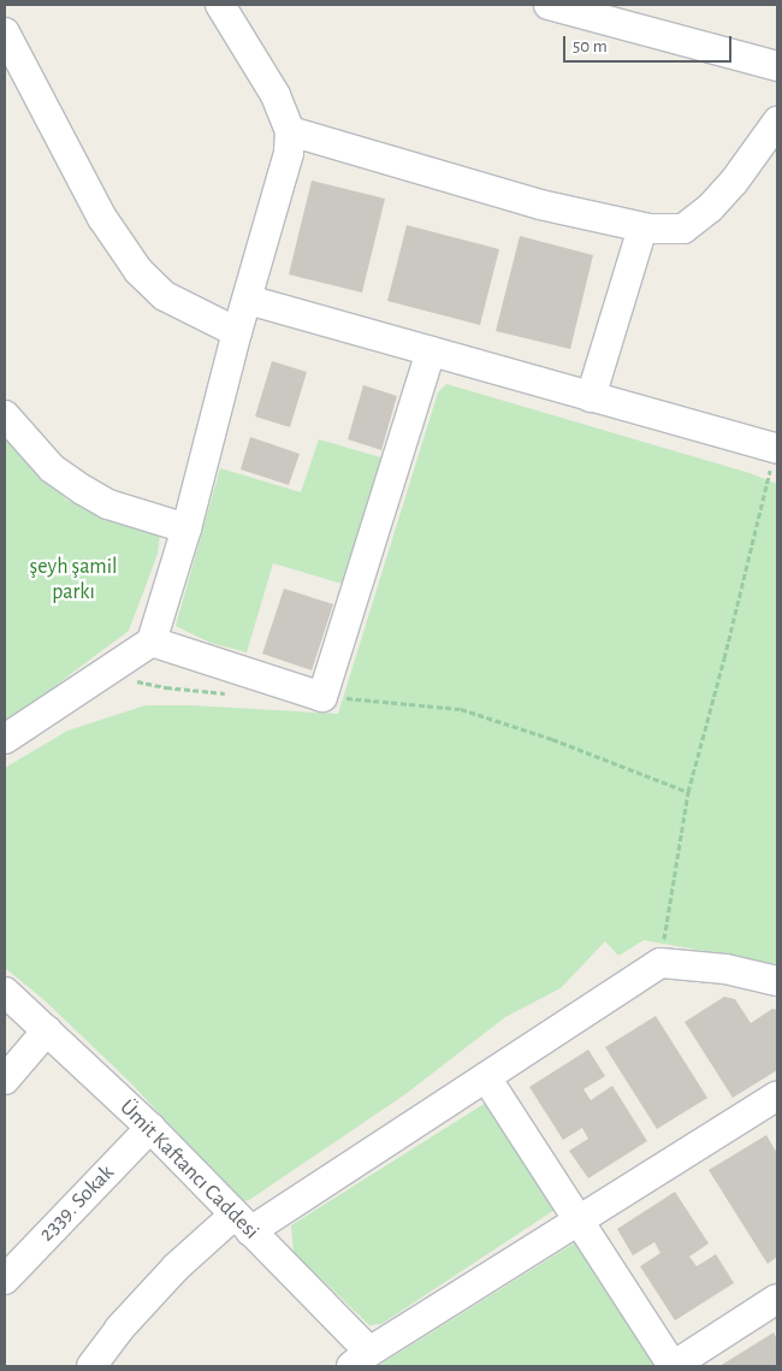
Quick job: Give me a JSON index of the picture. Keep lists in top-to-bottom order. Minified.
{"streets":{"street":["Ümit Kaftancı Caddesi","2339. Sokak"]},"crossings":[["Ümit Kaftancı Caddesi","2339. Sokak"]],"parks":["şeyh şamil parkı"],"scale_bar":"50 m"}
